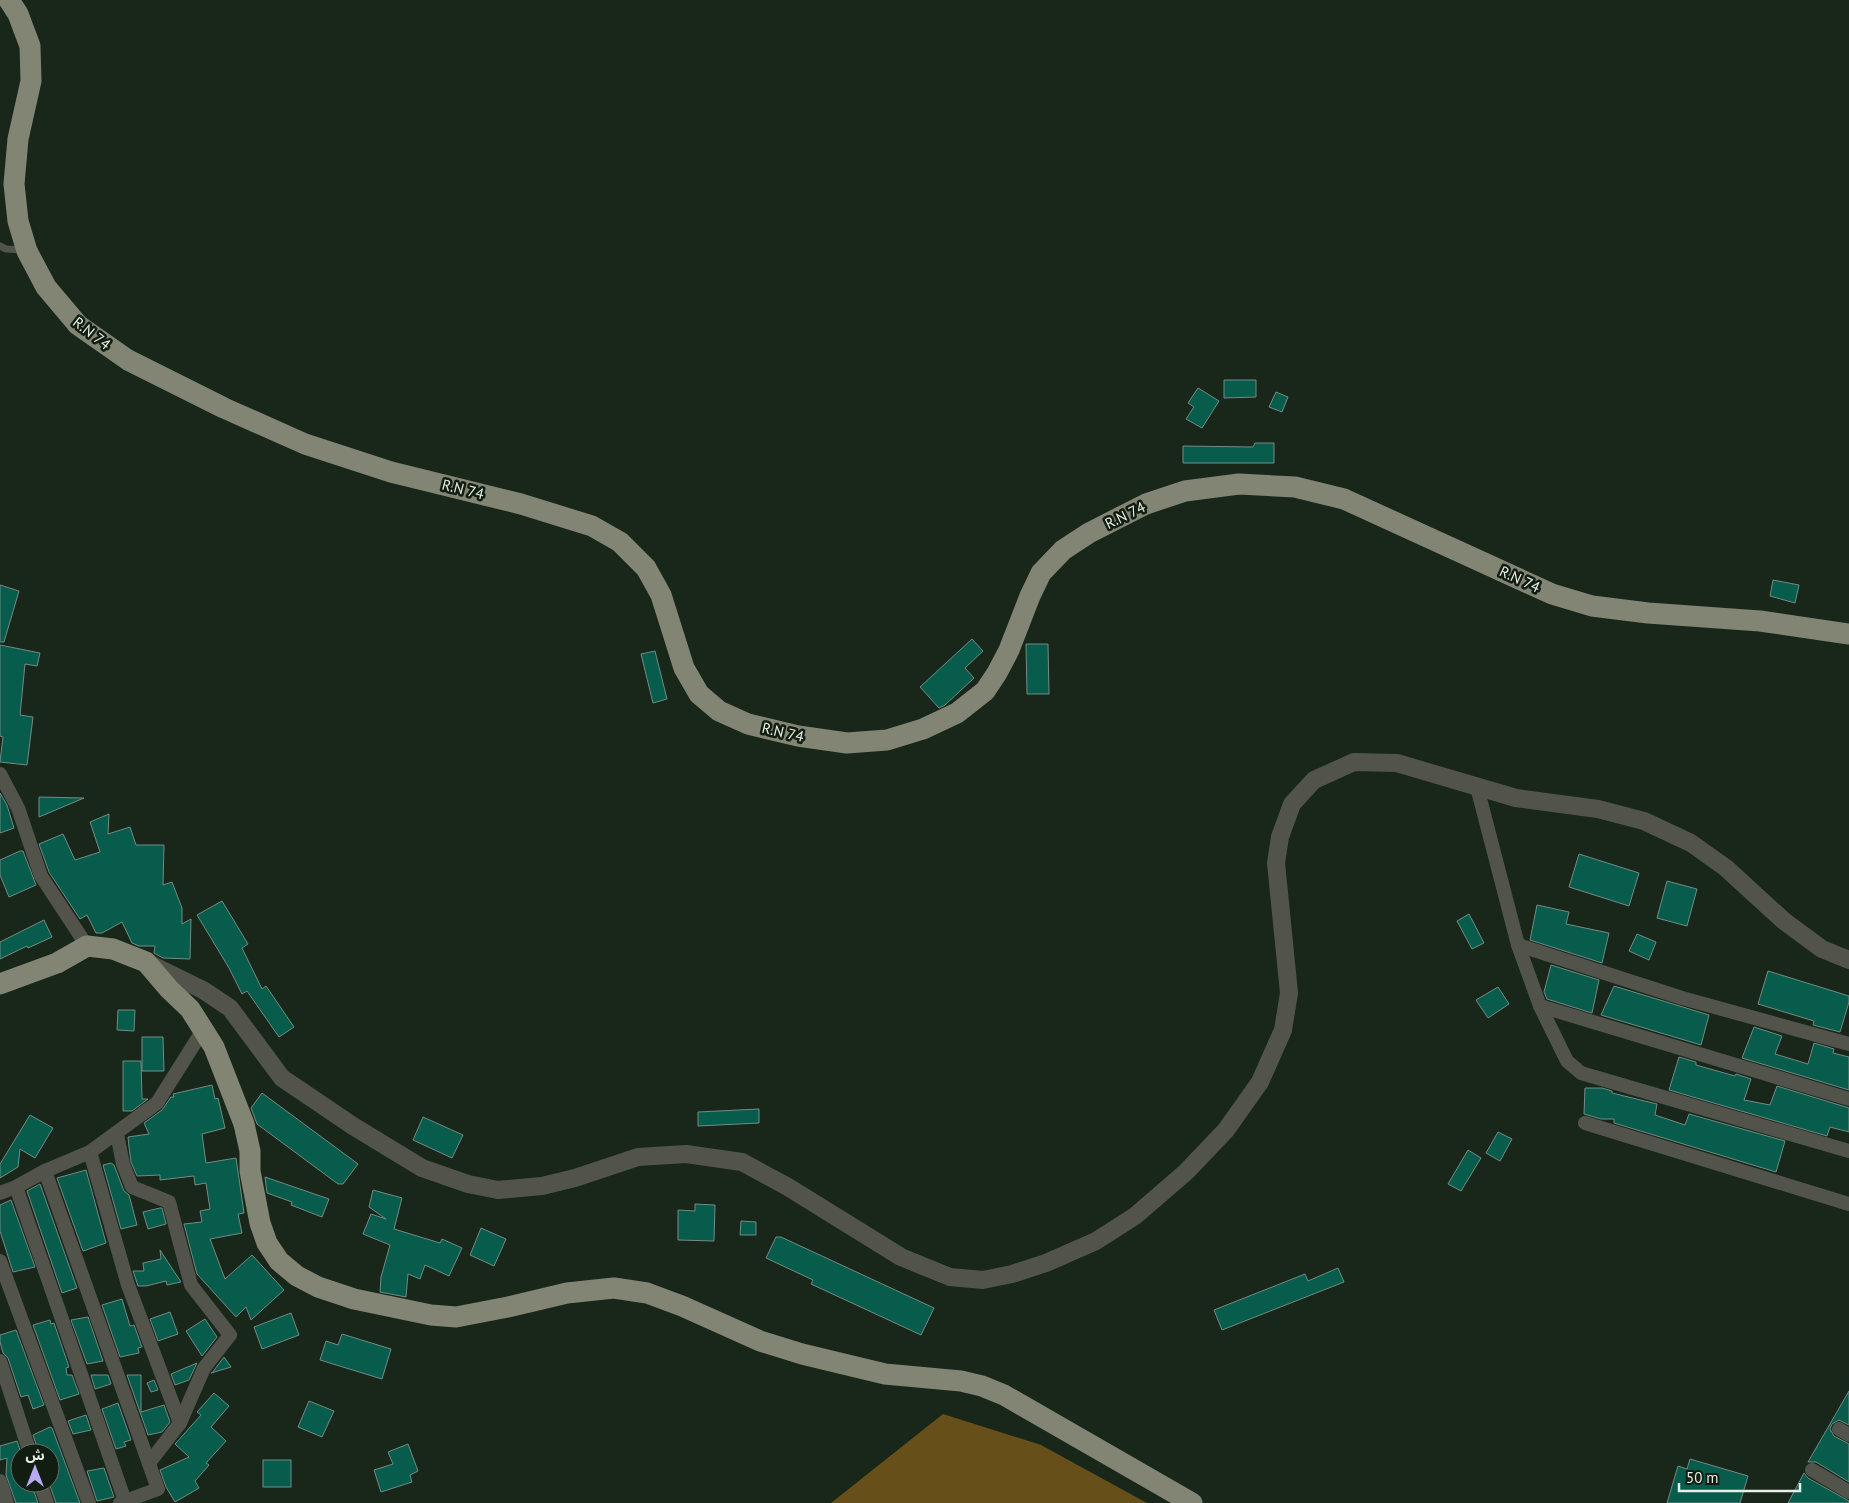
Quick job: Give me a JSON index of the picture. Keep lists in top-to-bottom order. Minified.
{"streets":{"main road":["R.N 74"]},"scale_bar":"50 m","north":"top"}
